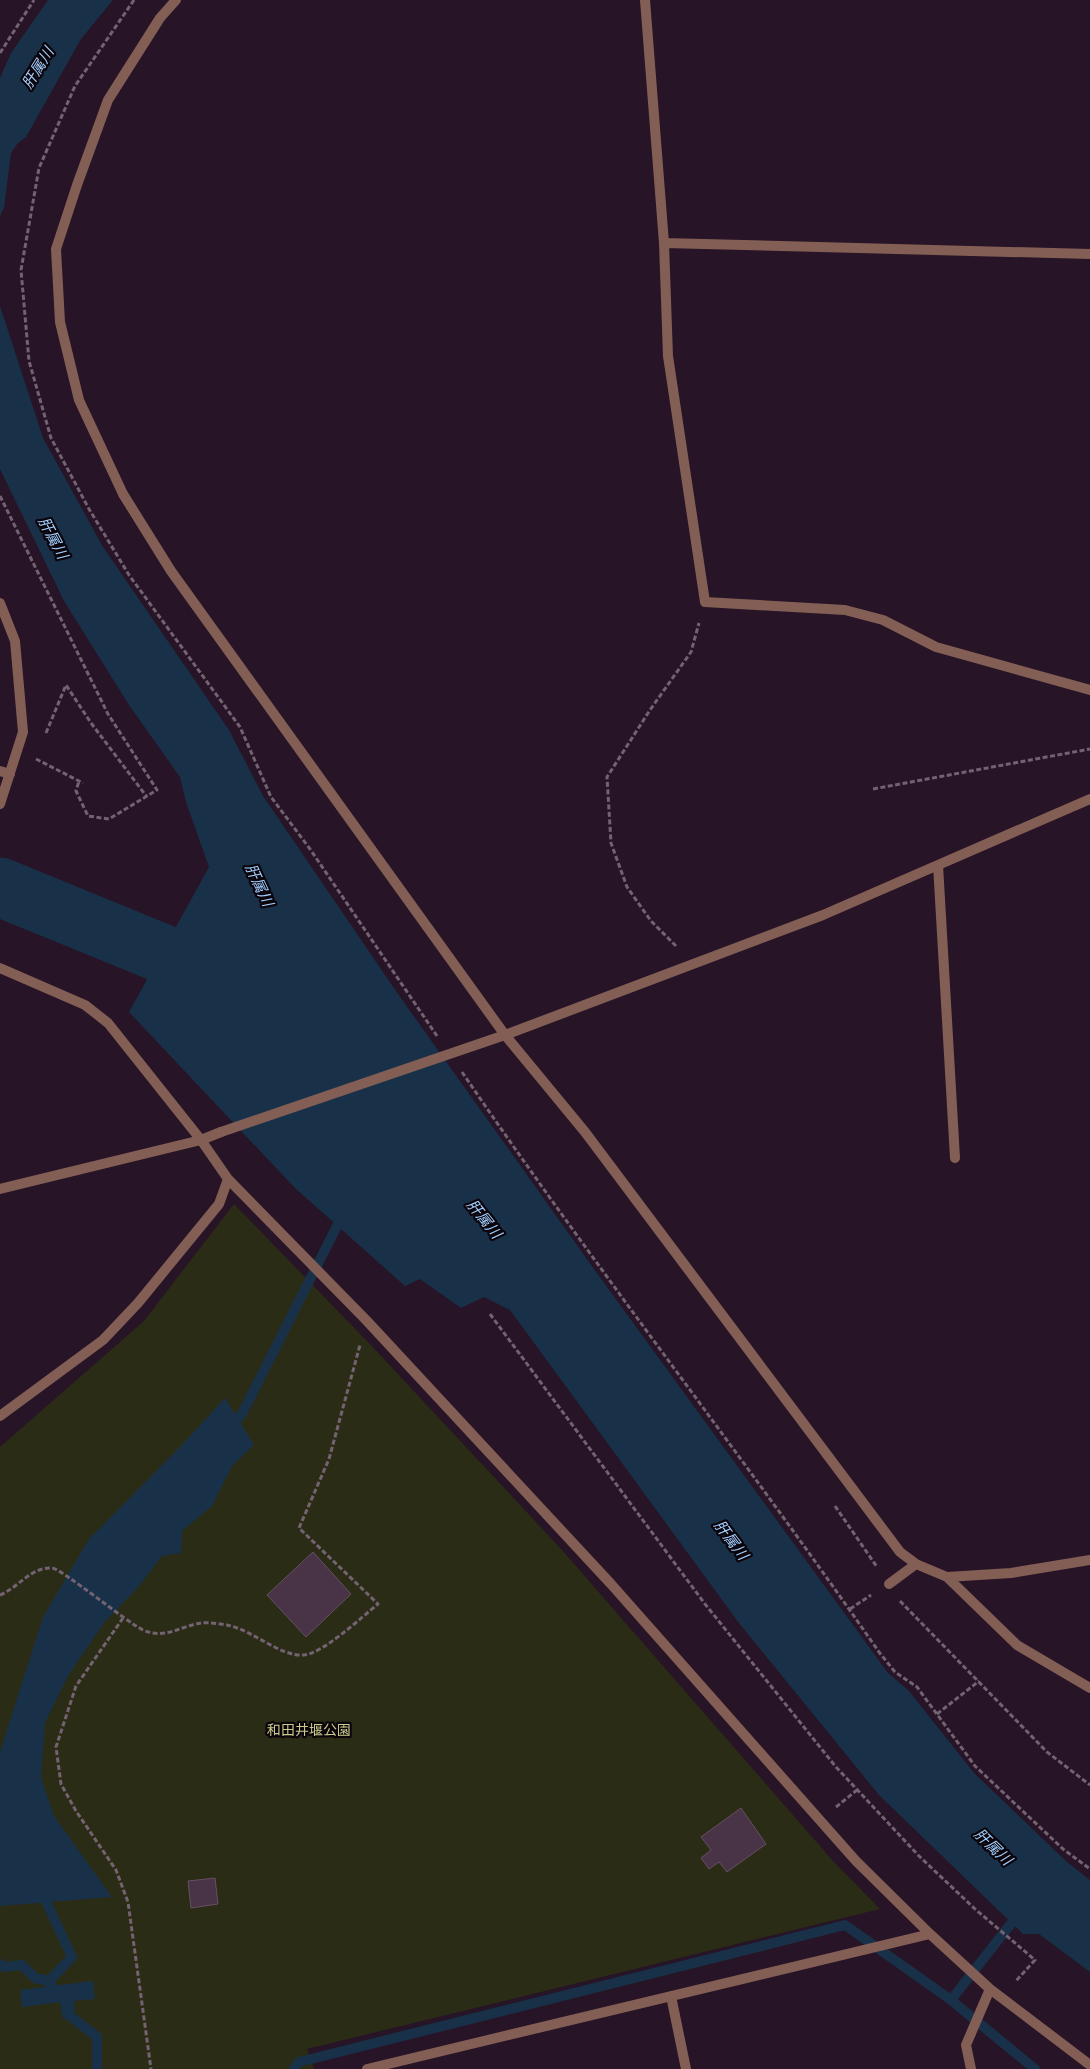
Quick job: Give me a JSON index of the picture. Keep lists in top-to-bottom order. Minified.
{"water":["肝属川"],"parks":["和田井堰公園"]}
